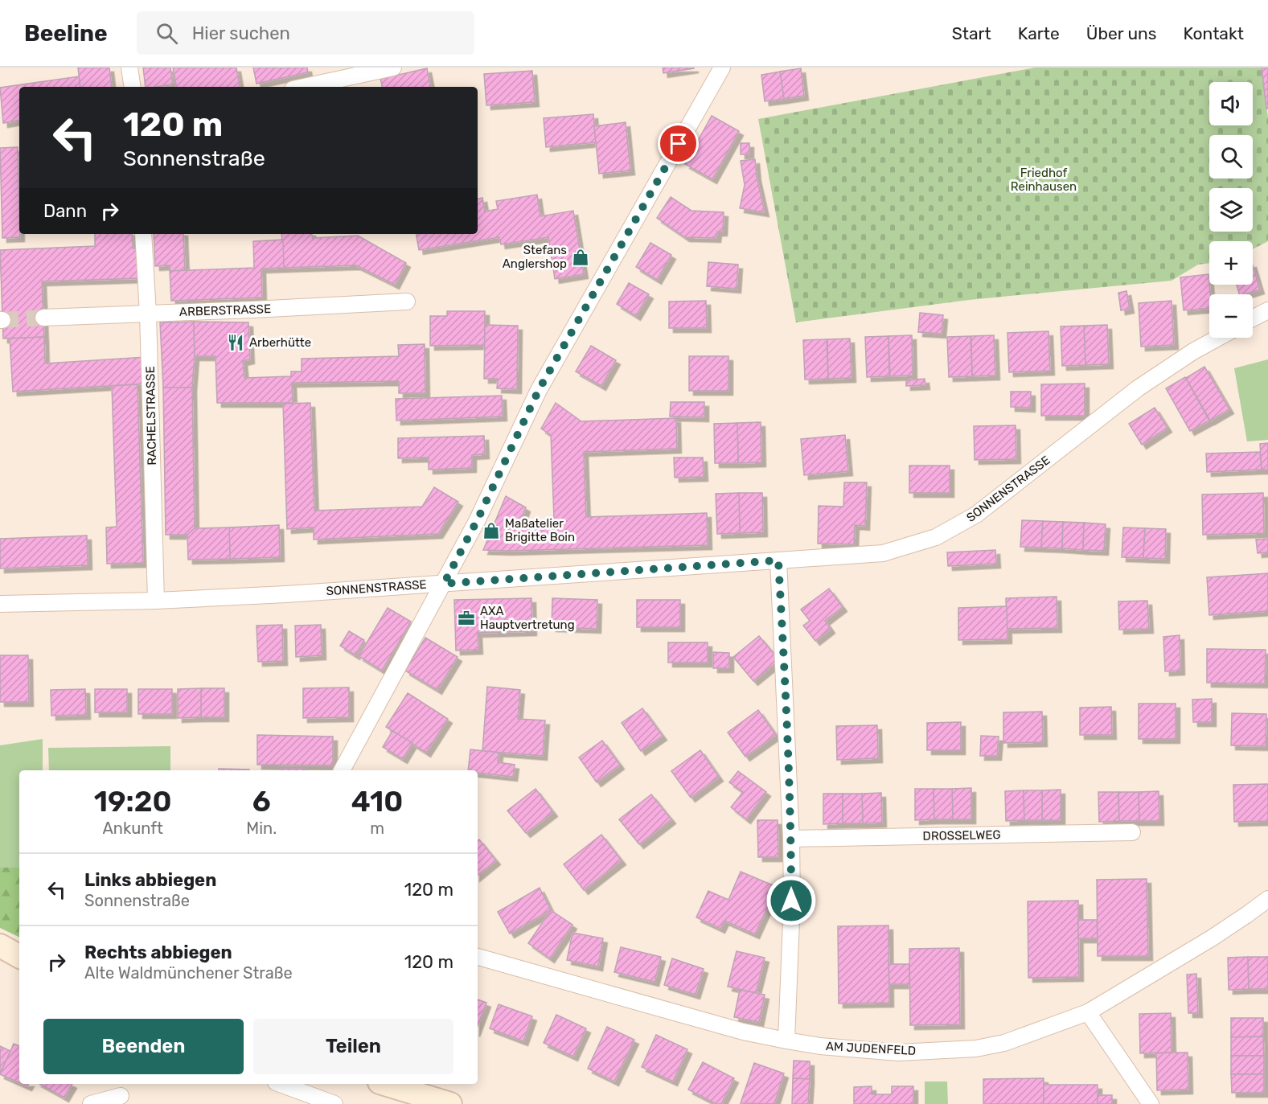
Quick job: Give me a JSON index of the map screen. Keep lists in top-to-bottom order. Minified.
{"streets":{"street":["ARBERSTRASSE","RACHELSTRASSE","SONNENSTRASSE","DROSSELWEG","AM JUDENFELD"]},"crossings":[["ARBERSTRASSE","RACHELSTRASSE"],["RACHELSTRASSE","SONNENSTRASSE"]],"parks":["Friedhof Reinhausen"],"places":{"shop":["Stefans Anglershop","Maßatelier Brigitte Boin"],"restaurant":["Arberhütte"],"office":["AXA Hauptvertretung"]},"page":{"header":"Beeline","search":"Hier suchen","nav":["Start","Karte","Über uns","Kontakt"],"map_buttons":["+","−"],"turn":["120 m","Sonnenstraße"],"then":"Dann","eta":["19:20","Ankunft","6","Min.","410","m"],"list":[{"name":"Links abbiegen","note":"Sonnenstraße","value":"120 m"},{"name":"Rechts abbiegen","note":"Alte Waldmünchener Straße","value":"120 m"}],"buttons":["Beenden","Teilen"]}}
